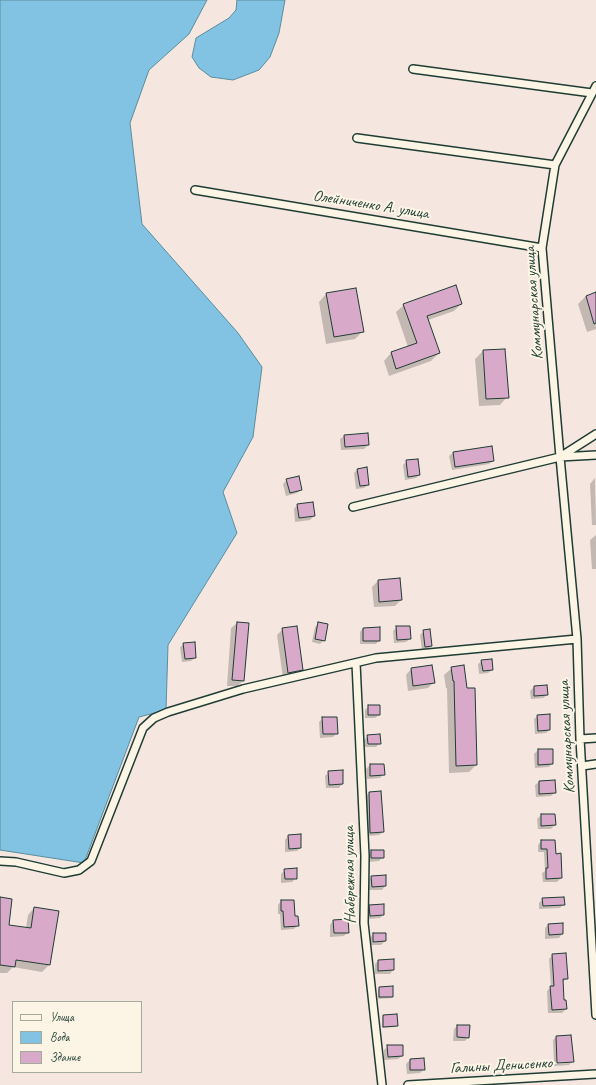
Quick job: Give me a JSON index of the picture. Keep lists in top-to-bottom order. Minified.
{"streets":{"street":["Олейниченко А. улица","Коммунарская улица","Набережная улица","Галины Денисенко"]},"crossings":[["Олейниченко А. улица","Коммунарская улица"]],"legend":["Улица","Вода","Здание"]}
